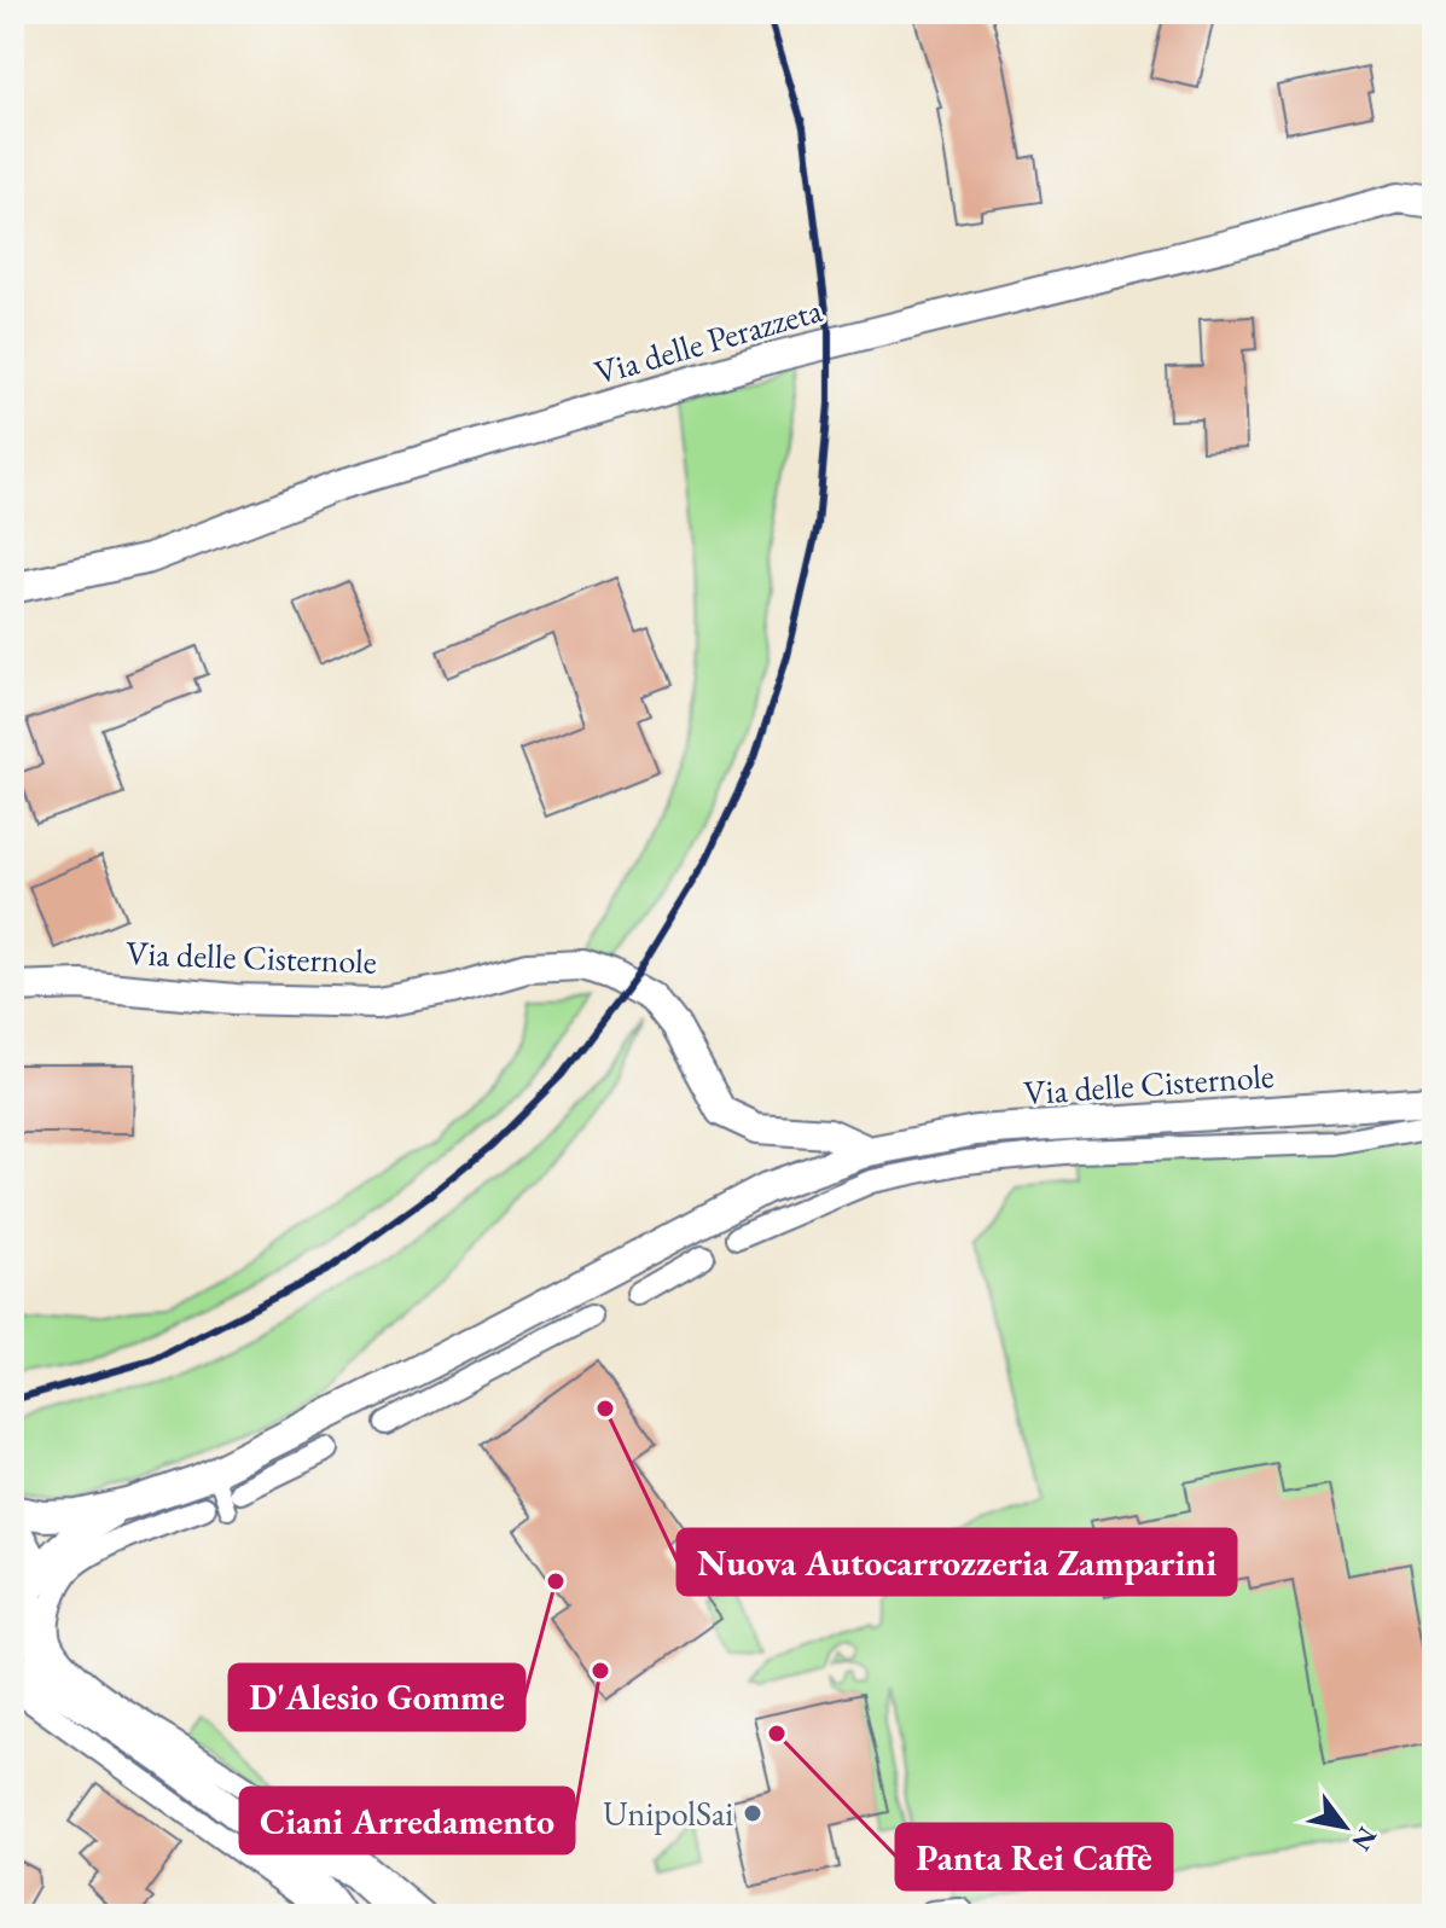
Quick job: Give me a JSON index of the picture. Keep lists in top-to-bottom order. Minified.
{"streets":{"street":["Via delle Perazzeta","Via delle Cisternole"]},"places":["Nuova Autocarrozzeria Zamparini","D'Alesio Gomme","Ciani Arredamento","Panta Rei Caffè","UnipolSai"],"north":"bottom right"}
